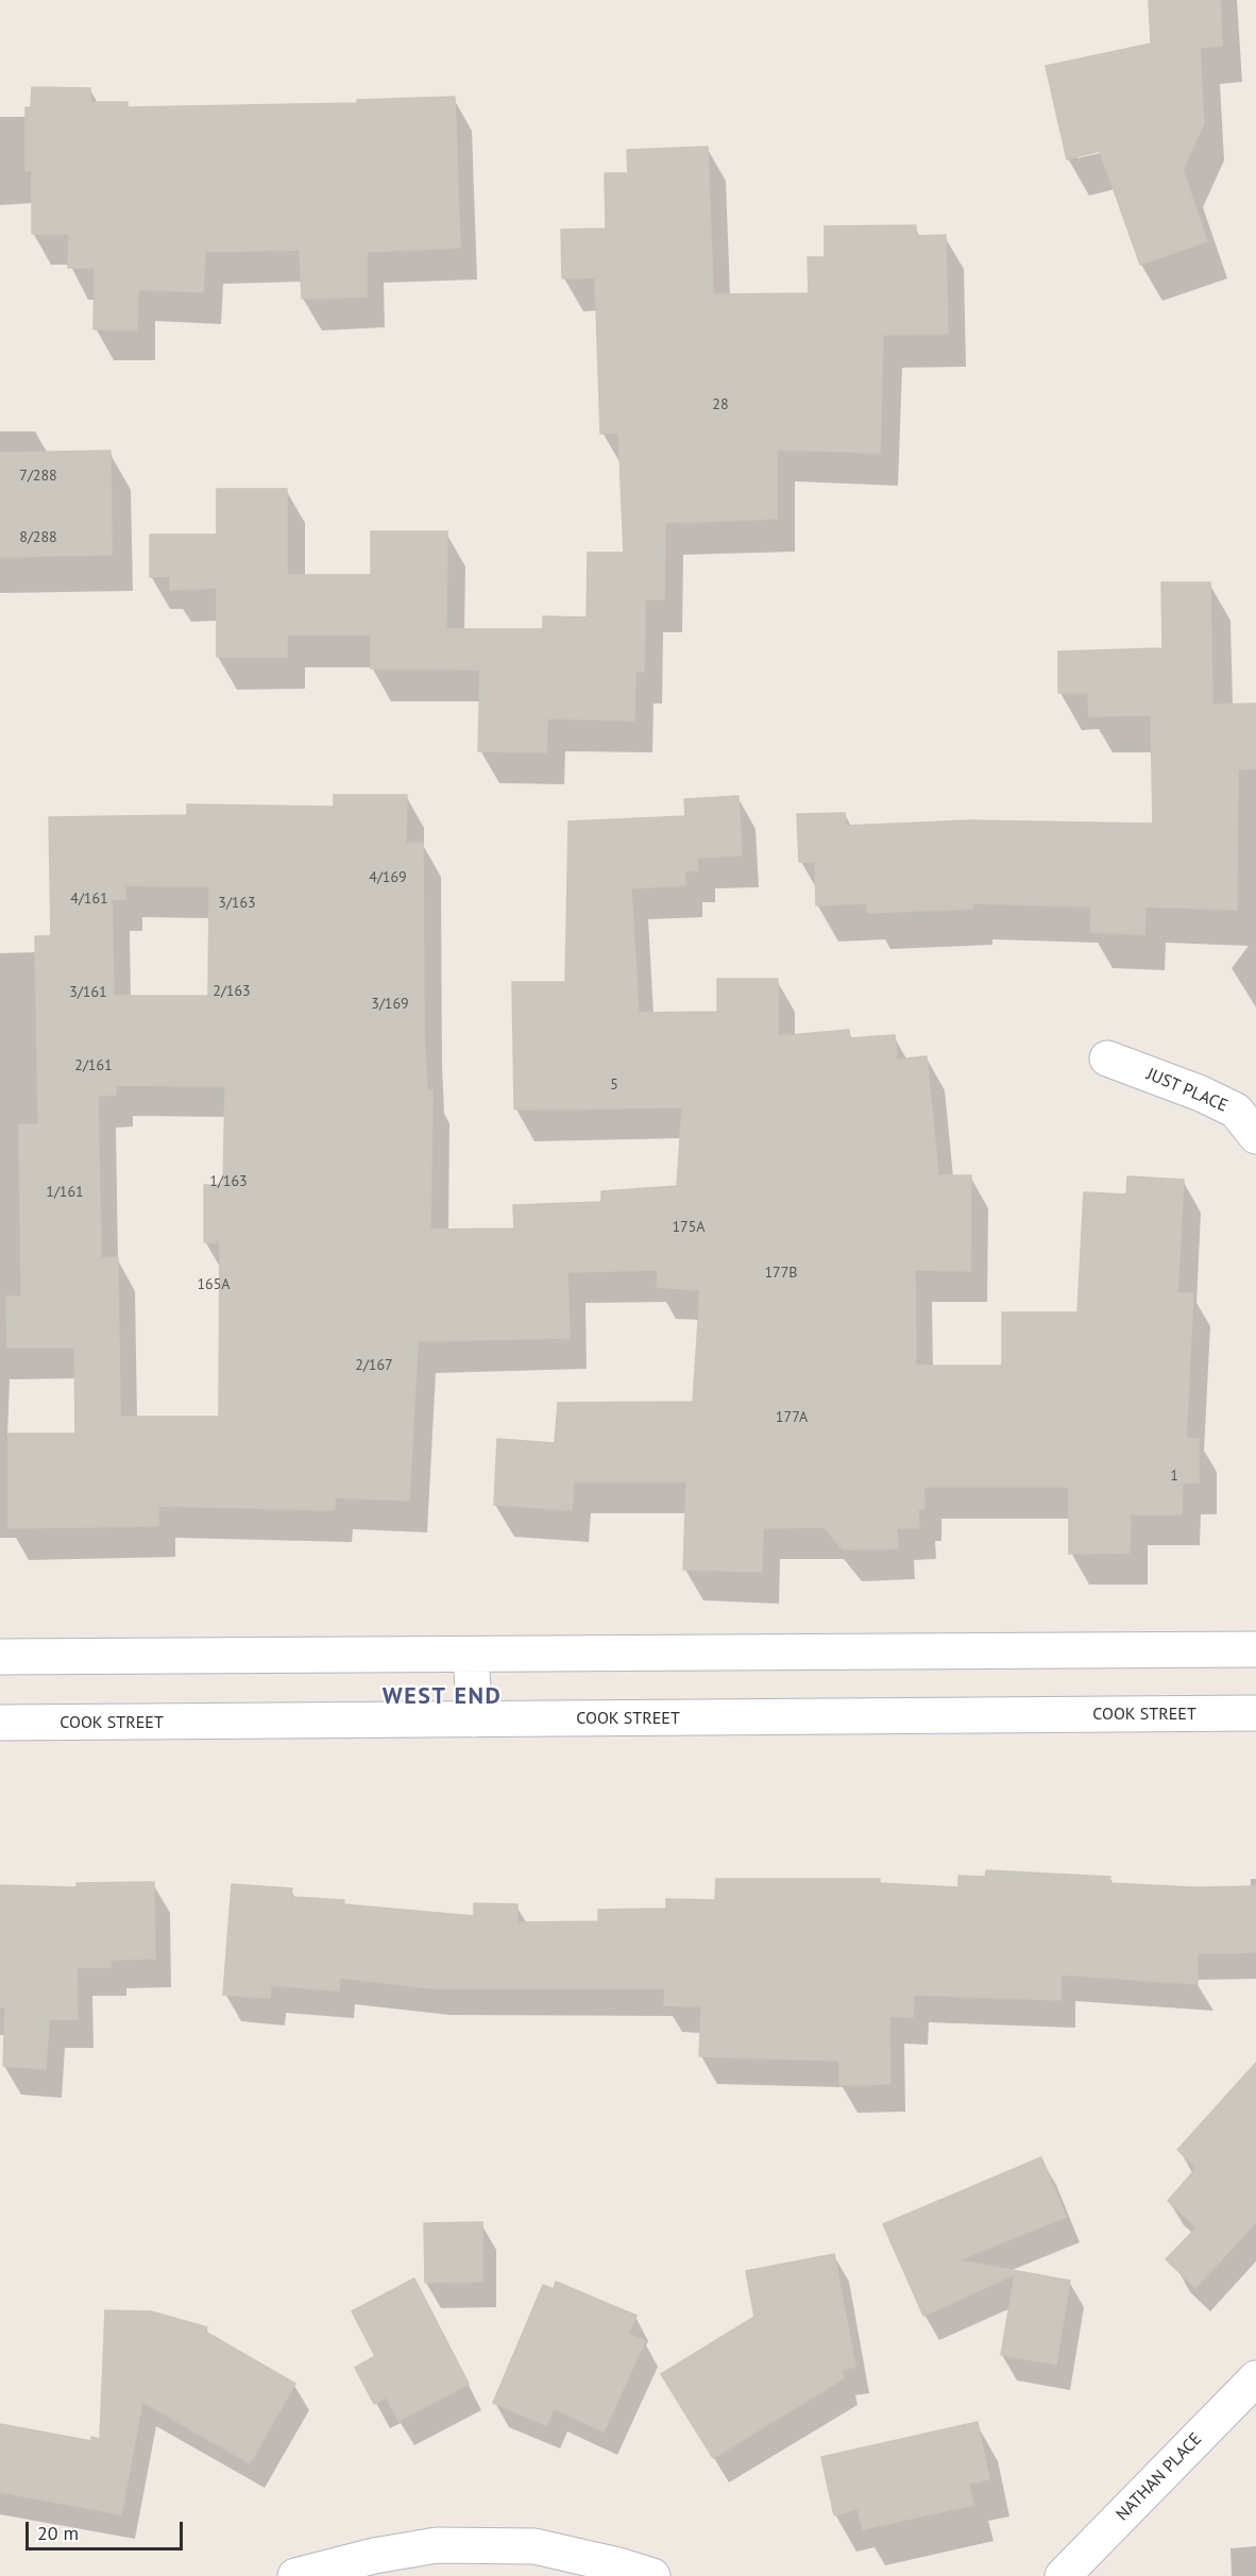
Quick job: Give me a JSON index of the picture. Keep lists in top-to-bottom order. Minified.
{"streets":{"street":["JUST PLACE","COOK STREET","NATHAN PLACE"]},"districts":["WEST END"],"house_numbers":["28","7/288","8/288","4/169","4/161","3/163","2/163","3/161","3/169","2/161","5","1/163","1/161","175A","177B","165A","2/167","177A","1"],"scale_bar":"20 m"}
